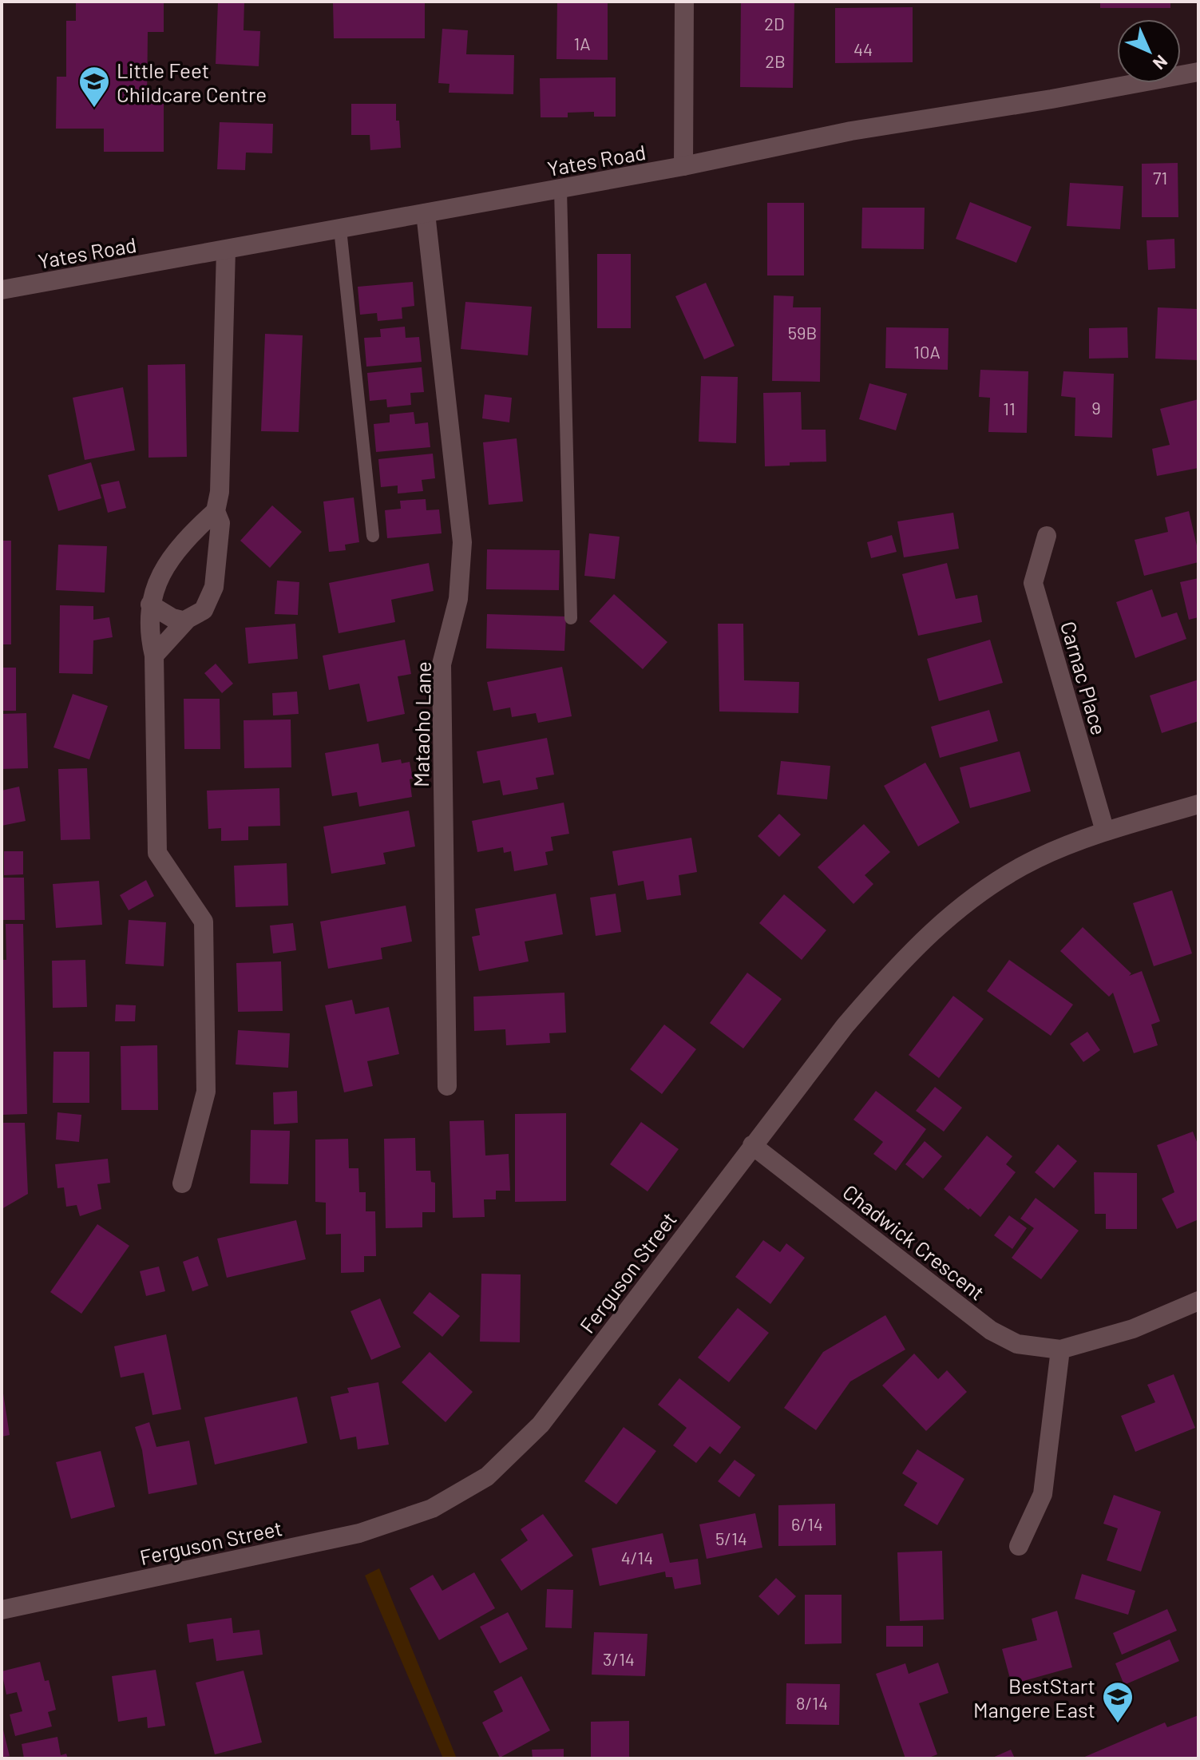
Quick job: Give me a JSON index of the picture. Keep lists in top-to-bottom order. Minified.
{"streets":{"street":["Yates Road","Carnac Place","Mataoho Lane","Chadwick Crescent","Ferguson Street"]},"crossings":[["Yates Road","Mataoho Lane"],["Carnac Place","Ferguson Street"],["Chadwick Crescent","Ferguson Street"]],"places":{"school or university":["Little Feet Childcare Centre","BestStart Mangere East"]},"house_numbers":["2D","1A","44","2B","71","59B","10A","9","11","6/14","5/14","4/14","3/14","8/14"],"north":"bottom right"}
